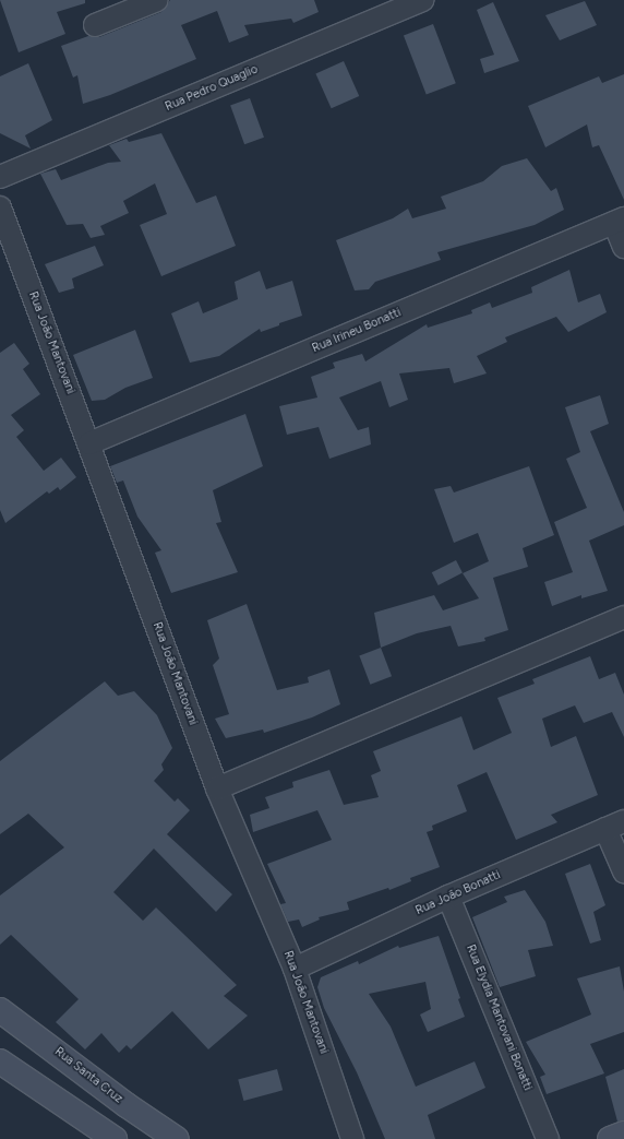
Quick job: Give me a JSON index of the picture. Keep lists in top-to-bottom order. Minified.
{"streets":{"main road":["Rua Santa Cruz"],"street":["Rua Pedro Quaglio","Rua Irineu Bonatti","Rua João Mantovani","Rua João Bonatti","Rua Elydia Mantovani Bonatti"]},"crossings":[["Rua Irineu Bonatti","Rua João Mantovani"],["Rua João Mantovani","Rua João Bonatti"],["Rua João Bonatti","Rua Elydia Mantovani Bonatti"]]}
